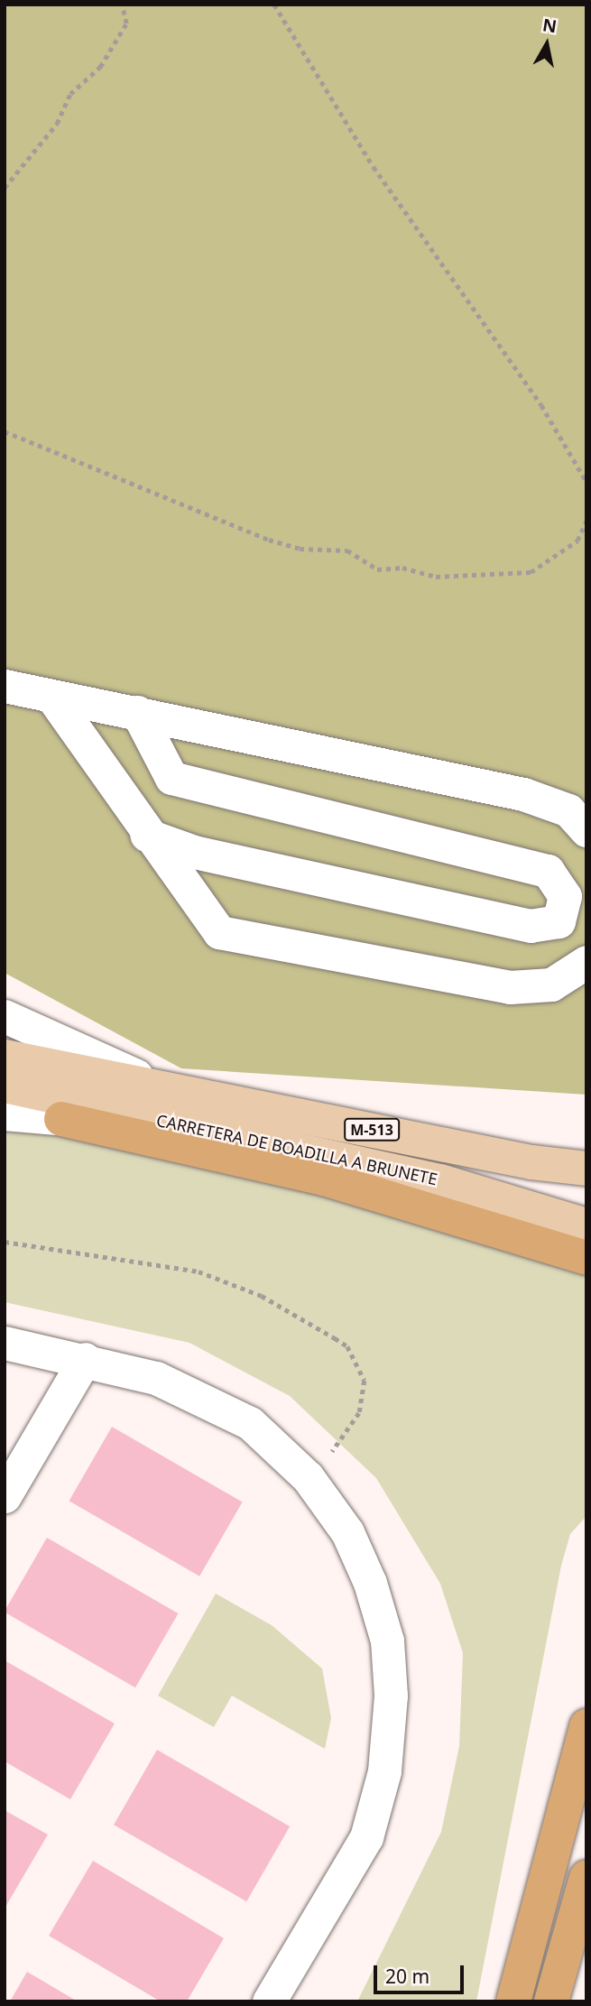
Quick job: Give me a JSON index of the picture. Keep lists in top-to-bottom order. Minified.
{"streets":{"main road":["M-513","CARRETERA DE BOADILLA A BRUNETE"]},"scale_bar":"20 m","north":"top"}
